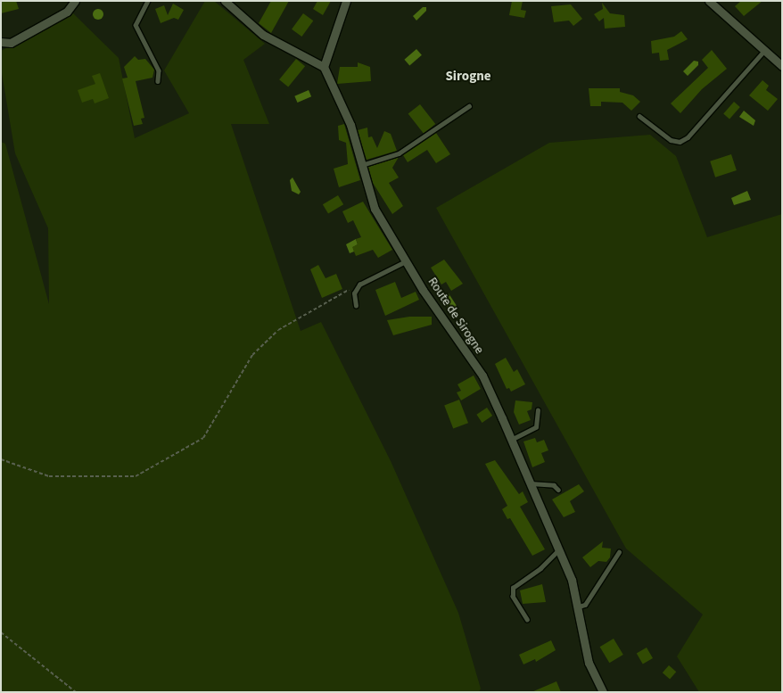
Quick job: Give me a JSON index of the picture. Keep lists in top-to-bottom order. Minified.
{"streets":{"street":["Route de Sirogne"]},"districts":["Sirogne"]}
